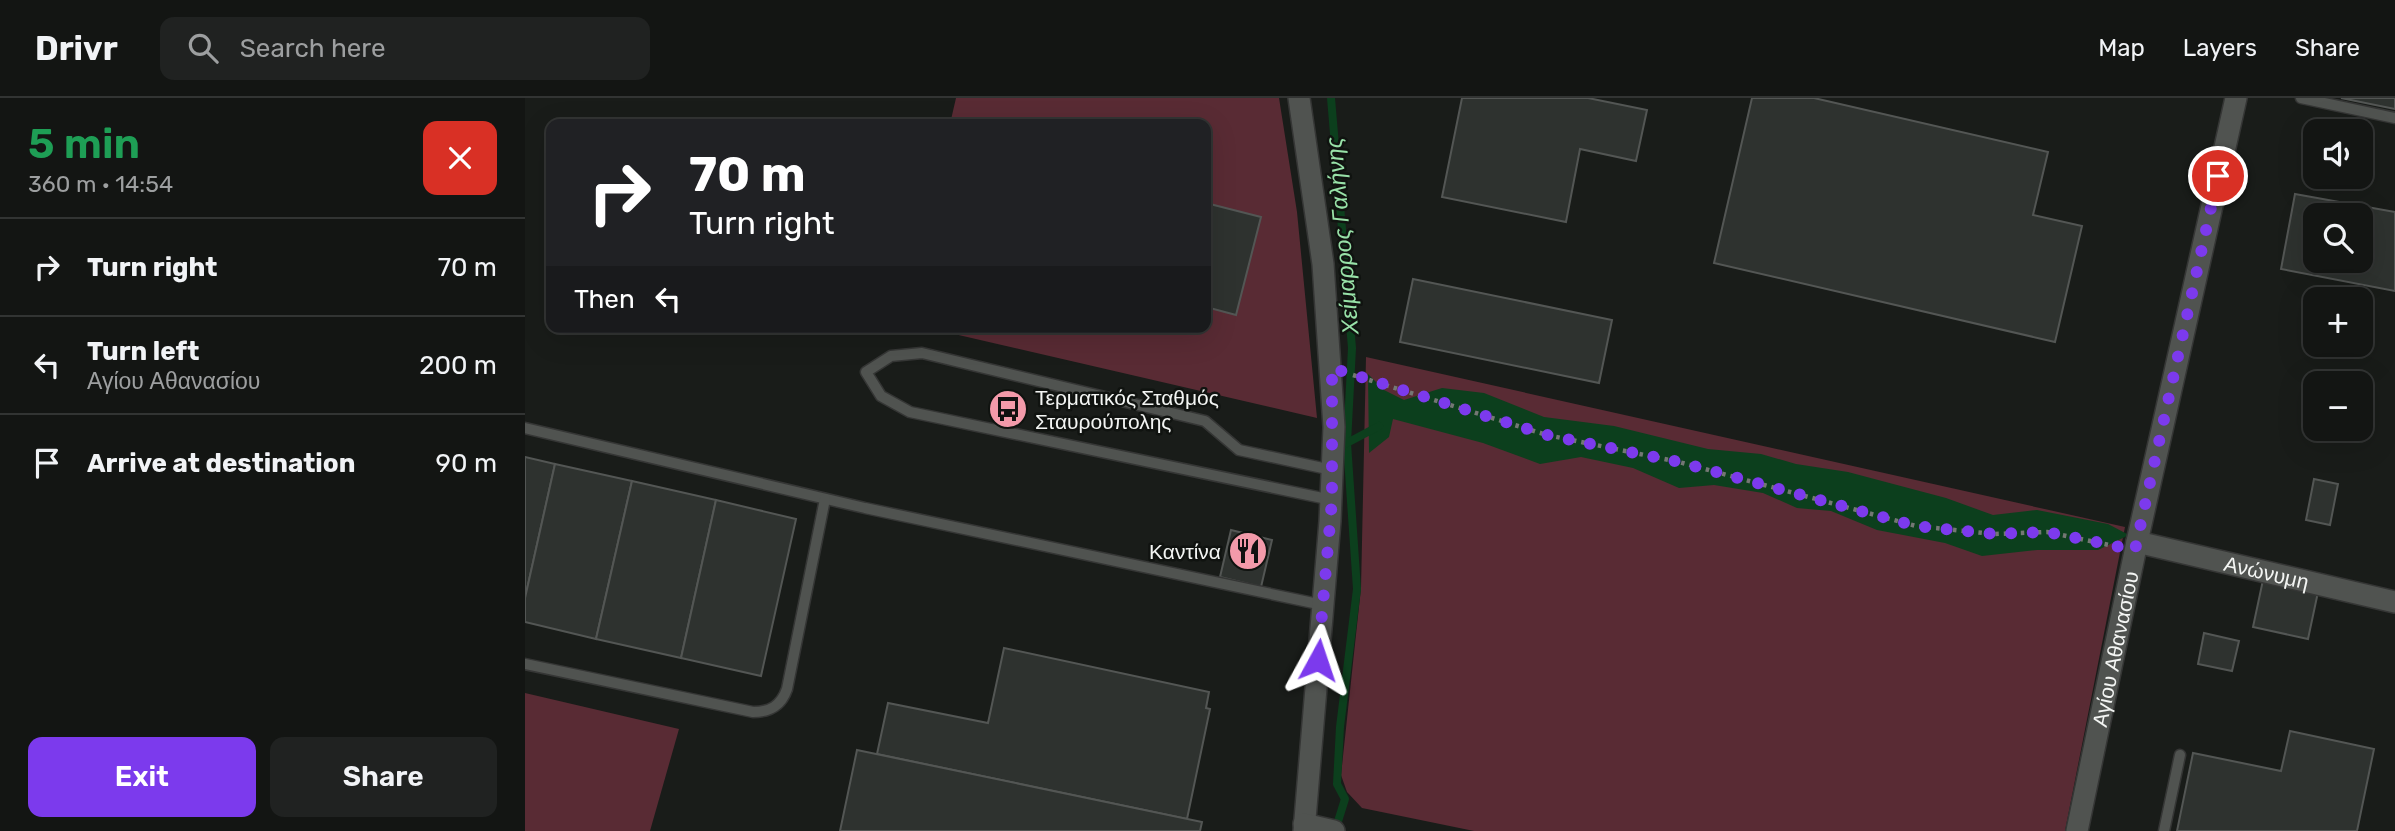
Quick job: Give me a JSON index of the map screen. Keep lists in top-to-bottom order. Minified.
{"streets":{"street":["Ανώνυμη","Αγίου Αθανασίου"]},"crossings":[["Ανώνυμη","Αγίου Αθανασίου"]],"water":["Χείμαρρος Γαλήνης"],"places":{"bus stop":["Τερματικός Σταθμός Σταυρούπολης"],"restaurant":["Καντίνα"]},"page":{"header":"Drivr","search":"Search here","nav":["Map","Layers","Share"],"heading":["5 min","360 m · 14:54"],"map_buttons":["+","−"],"turn":["70 m","Turn right"],"list":[{"name":"Turn right","value":"70 m"},{"name":"Turn left","note":"Αγίου Αθανασίου","value":"200 m"},{"name":"Arrive at destination","value":"90 m"}],"then":"Then","buttons":["Exit","Share"]}}
